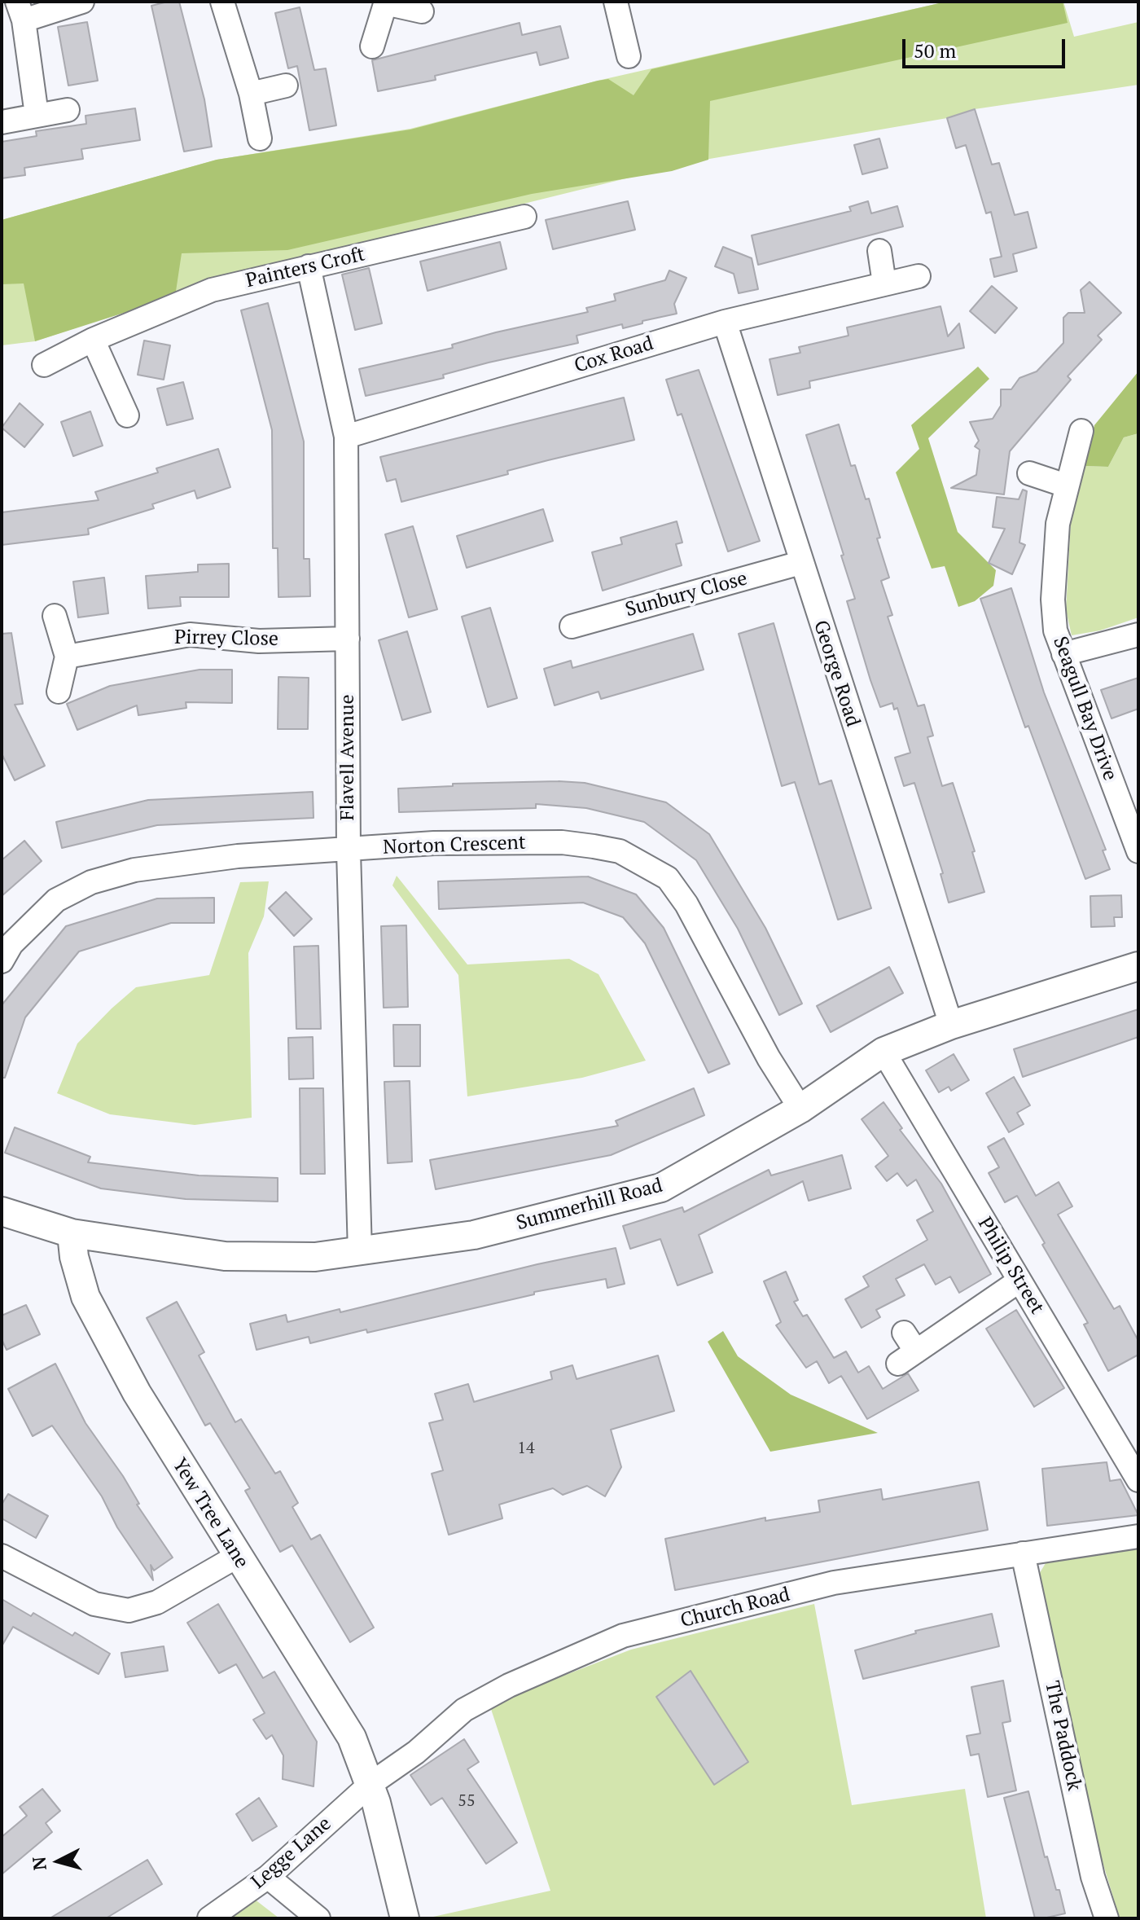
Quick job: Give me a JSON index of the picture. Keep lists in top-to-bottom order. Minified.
{"streets":{"main road":["Summerhill Road","Yew Tree Lane"],"street":["Painters Croft","Cox Road","Sunbury Close","Pirrey Close","George Road","Seagull Bay Drive","Flavell Avenue","Norton Crescent","Philip Street","Church Road","The Paddock","Legge Lane"]},"crossings":[["Painters Croft","Flavell Avenue"],["Cox Road","George Road"],["Cox Road","Flavell Avenue"],["Sunbury Close","George Road"],["Pirrey Close","Flavell Avenue"],["George Road","Summerhill Road"],["Flavell Avenue","Norton Crescent"],["Flavell Avenue","Summerhill Road"],["Norton Crescent","Summerhill Road"],["Summerhill Road","Philip Street"],["Summerhill Road","Yew Tree Lane"],["Yew Tree Lane","Church Road"],["Yew Tree Lane","Legge Lane"],["Church Road","The Paddock"],["Church Road","Legge Lane"]],"house_numbers":["14","55"],"scale_bar":"50 m","north":"left"}
